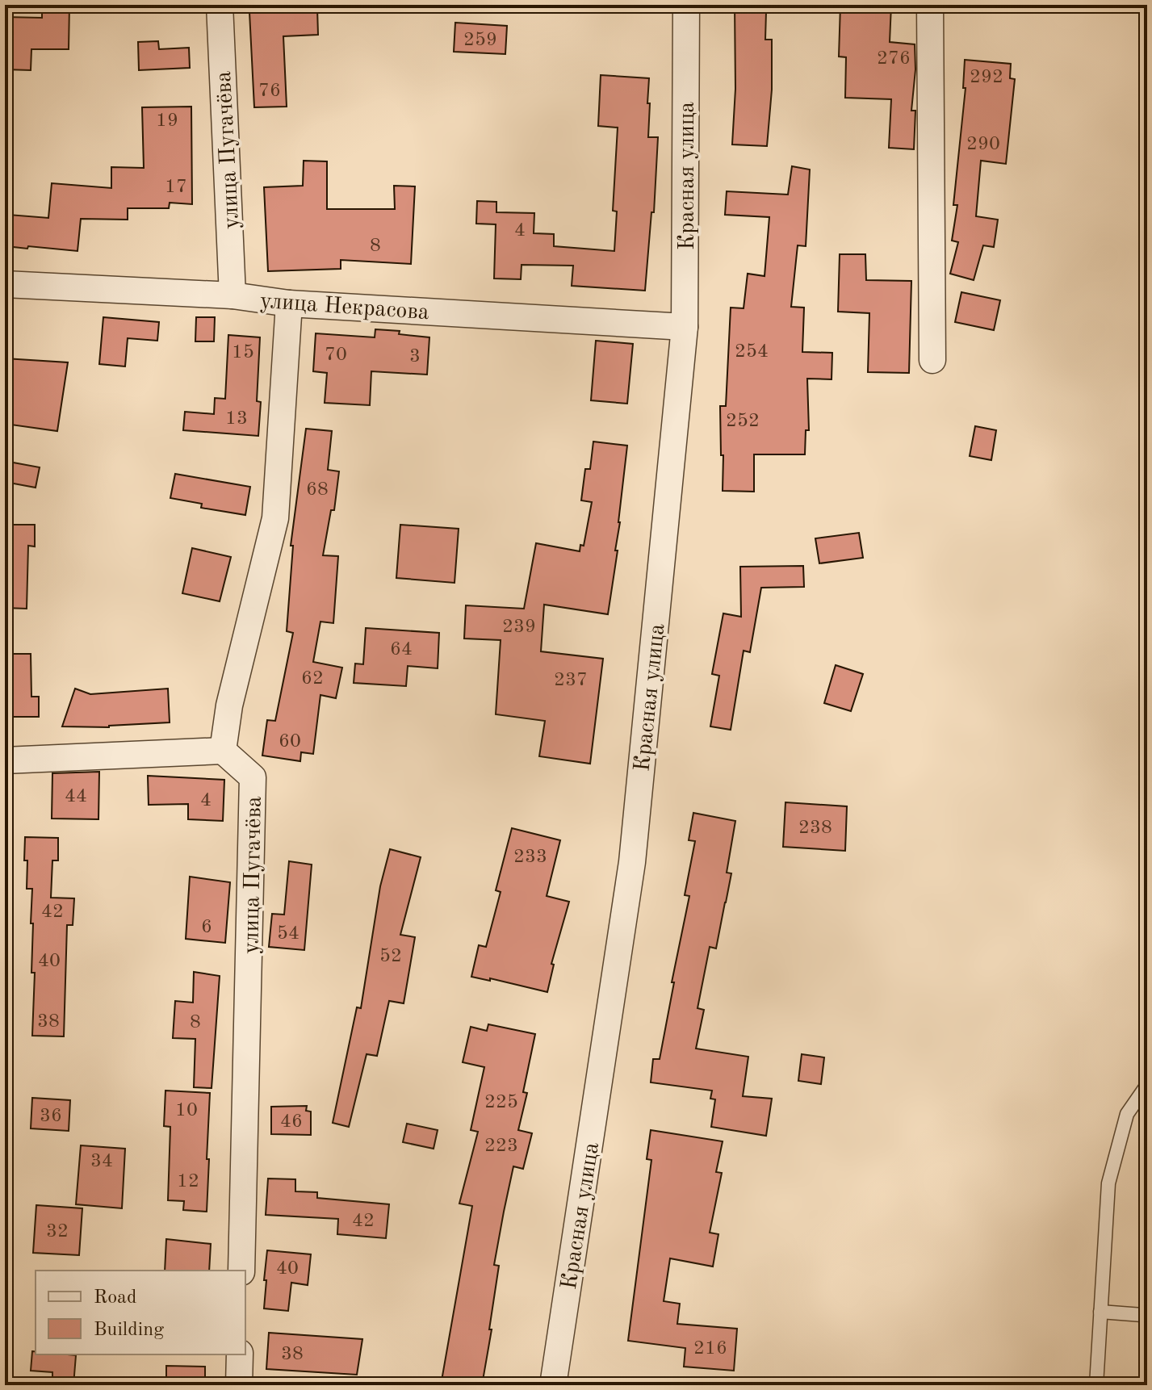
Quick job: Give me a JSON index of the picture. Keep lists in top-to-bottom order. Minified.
{"streets":{"street":["улица Пугачёва","Красная улица","улица Некрасова"]},"crossings":[["улица Пугачёва","улица Некрасова"],["Красная улица","улица Некрасова"]],"house_numbers":["259","276","292","76","19","290","17","4","8","254","15","70","3","13","252","68","239","64","62","237","60","44","4","238","233","42","6","54","52","40","38","8","225","10","36","46","223","34","12","42","32","40","216","38"],"legend":["Road","Building"]}
